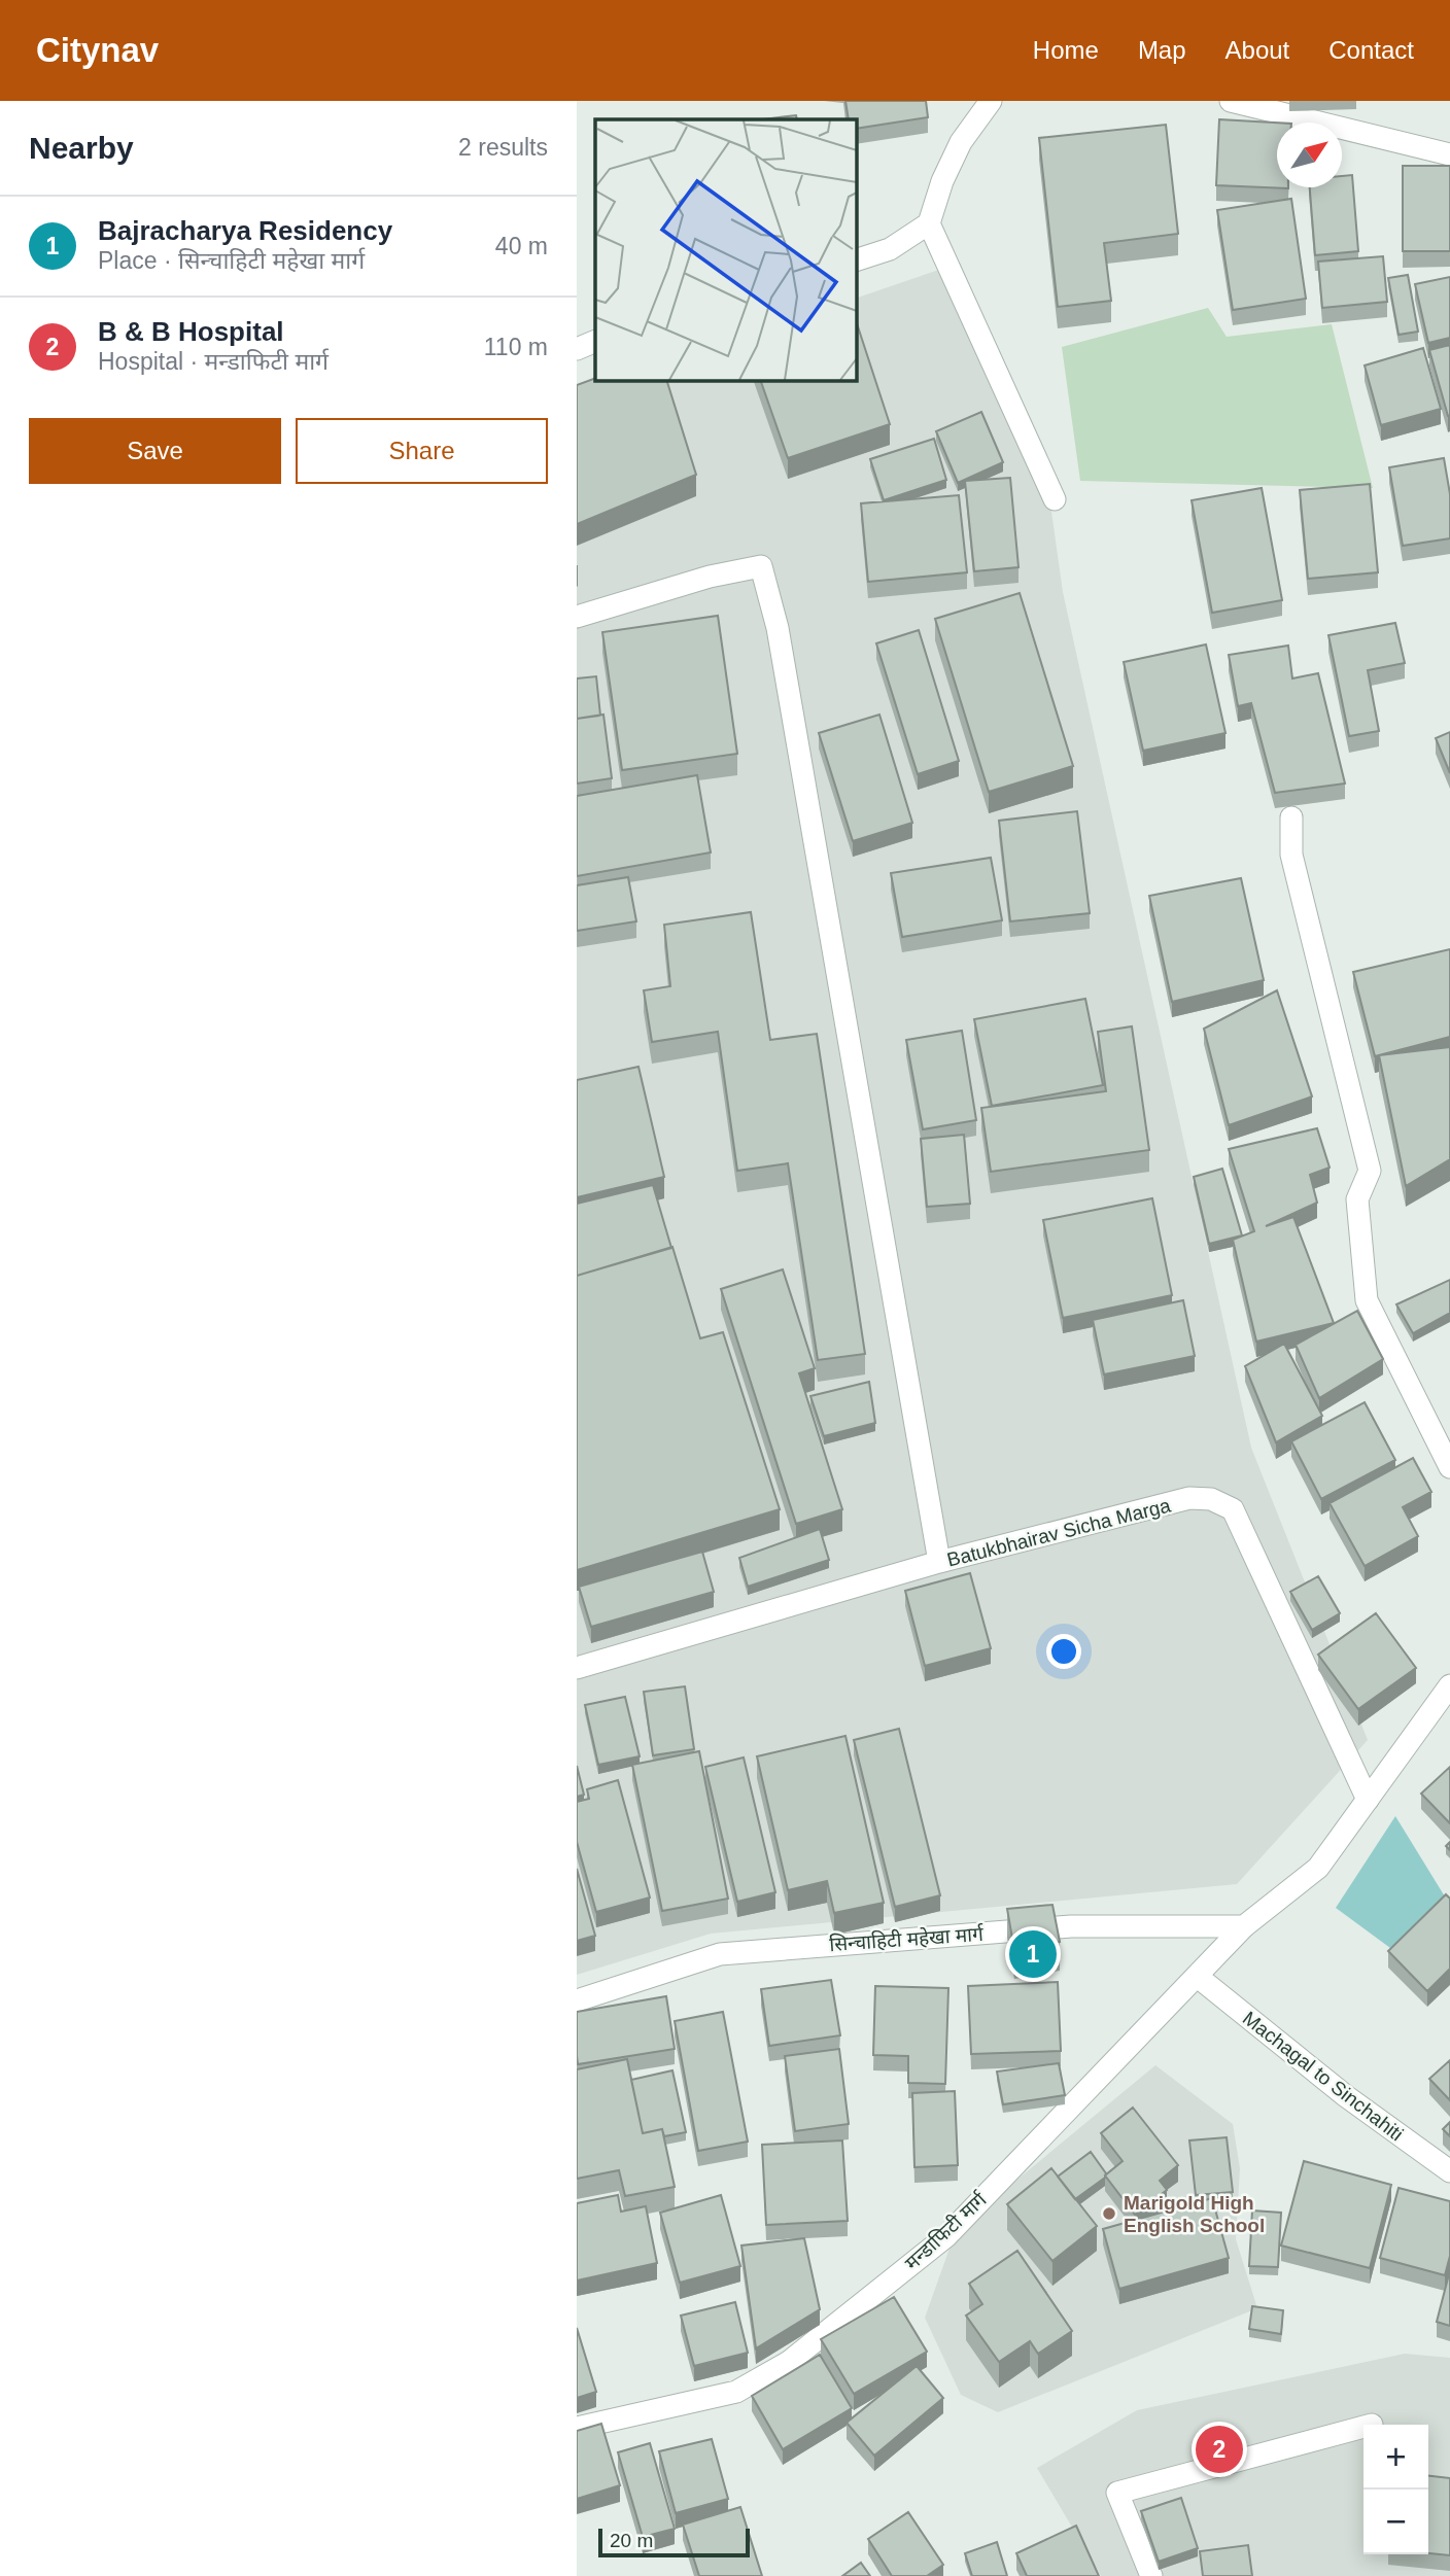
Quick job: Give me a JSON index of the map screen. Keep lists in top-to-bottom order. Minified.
{"streets":{"street":["Batukbhairav Sicha Marga","सिन्चाहिटी महेखा मार्ग","Machagal to Sinchahiti","मन्डाफिटी मार्ग"]},"crossings":[["Batukbhairav Sicha Marga","मन्डाफिटी मार्ग"],["सिन्चाहिटी महेखा मार्ग","मन्डाफिटी मार्ग"],["Machagal to Sinchahiti","मन्डाफिटी मार्ग"]],"places":["Marigold High English School"],"scale_bar":"20 m","north":"top right","page":{"header":"Citynav","nav":["Home","Map","About","Contact"],"heading":["Nearby","2 results"],"list":[{"mark":"1","name":"Bajracharya Residency","note":"Place · सिन्चाहिटी महेखा मार्ग","value":"40 m"},{"mark":"2","name":"B & B Hospital","note":"Hospital · मन्डाफिटी मार्ग","value":"110 m"}],"buttons":["Save","Share"],"pins":["1","2"],"map_buttons":["+","−"],"scale":"20 m"}}
